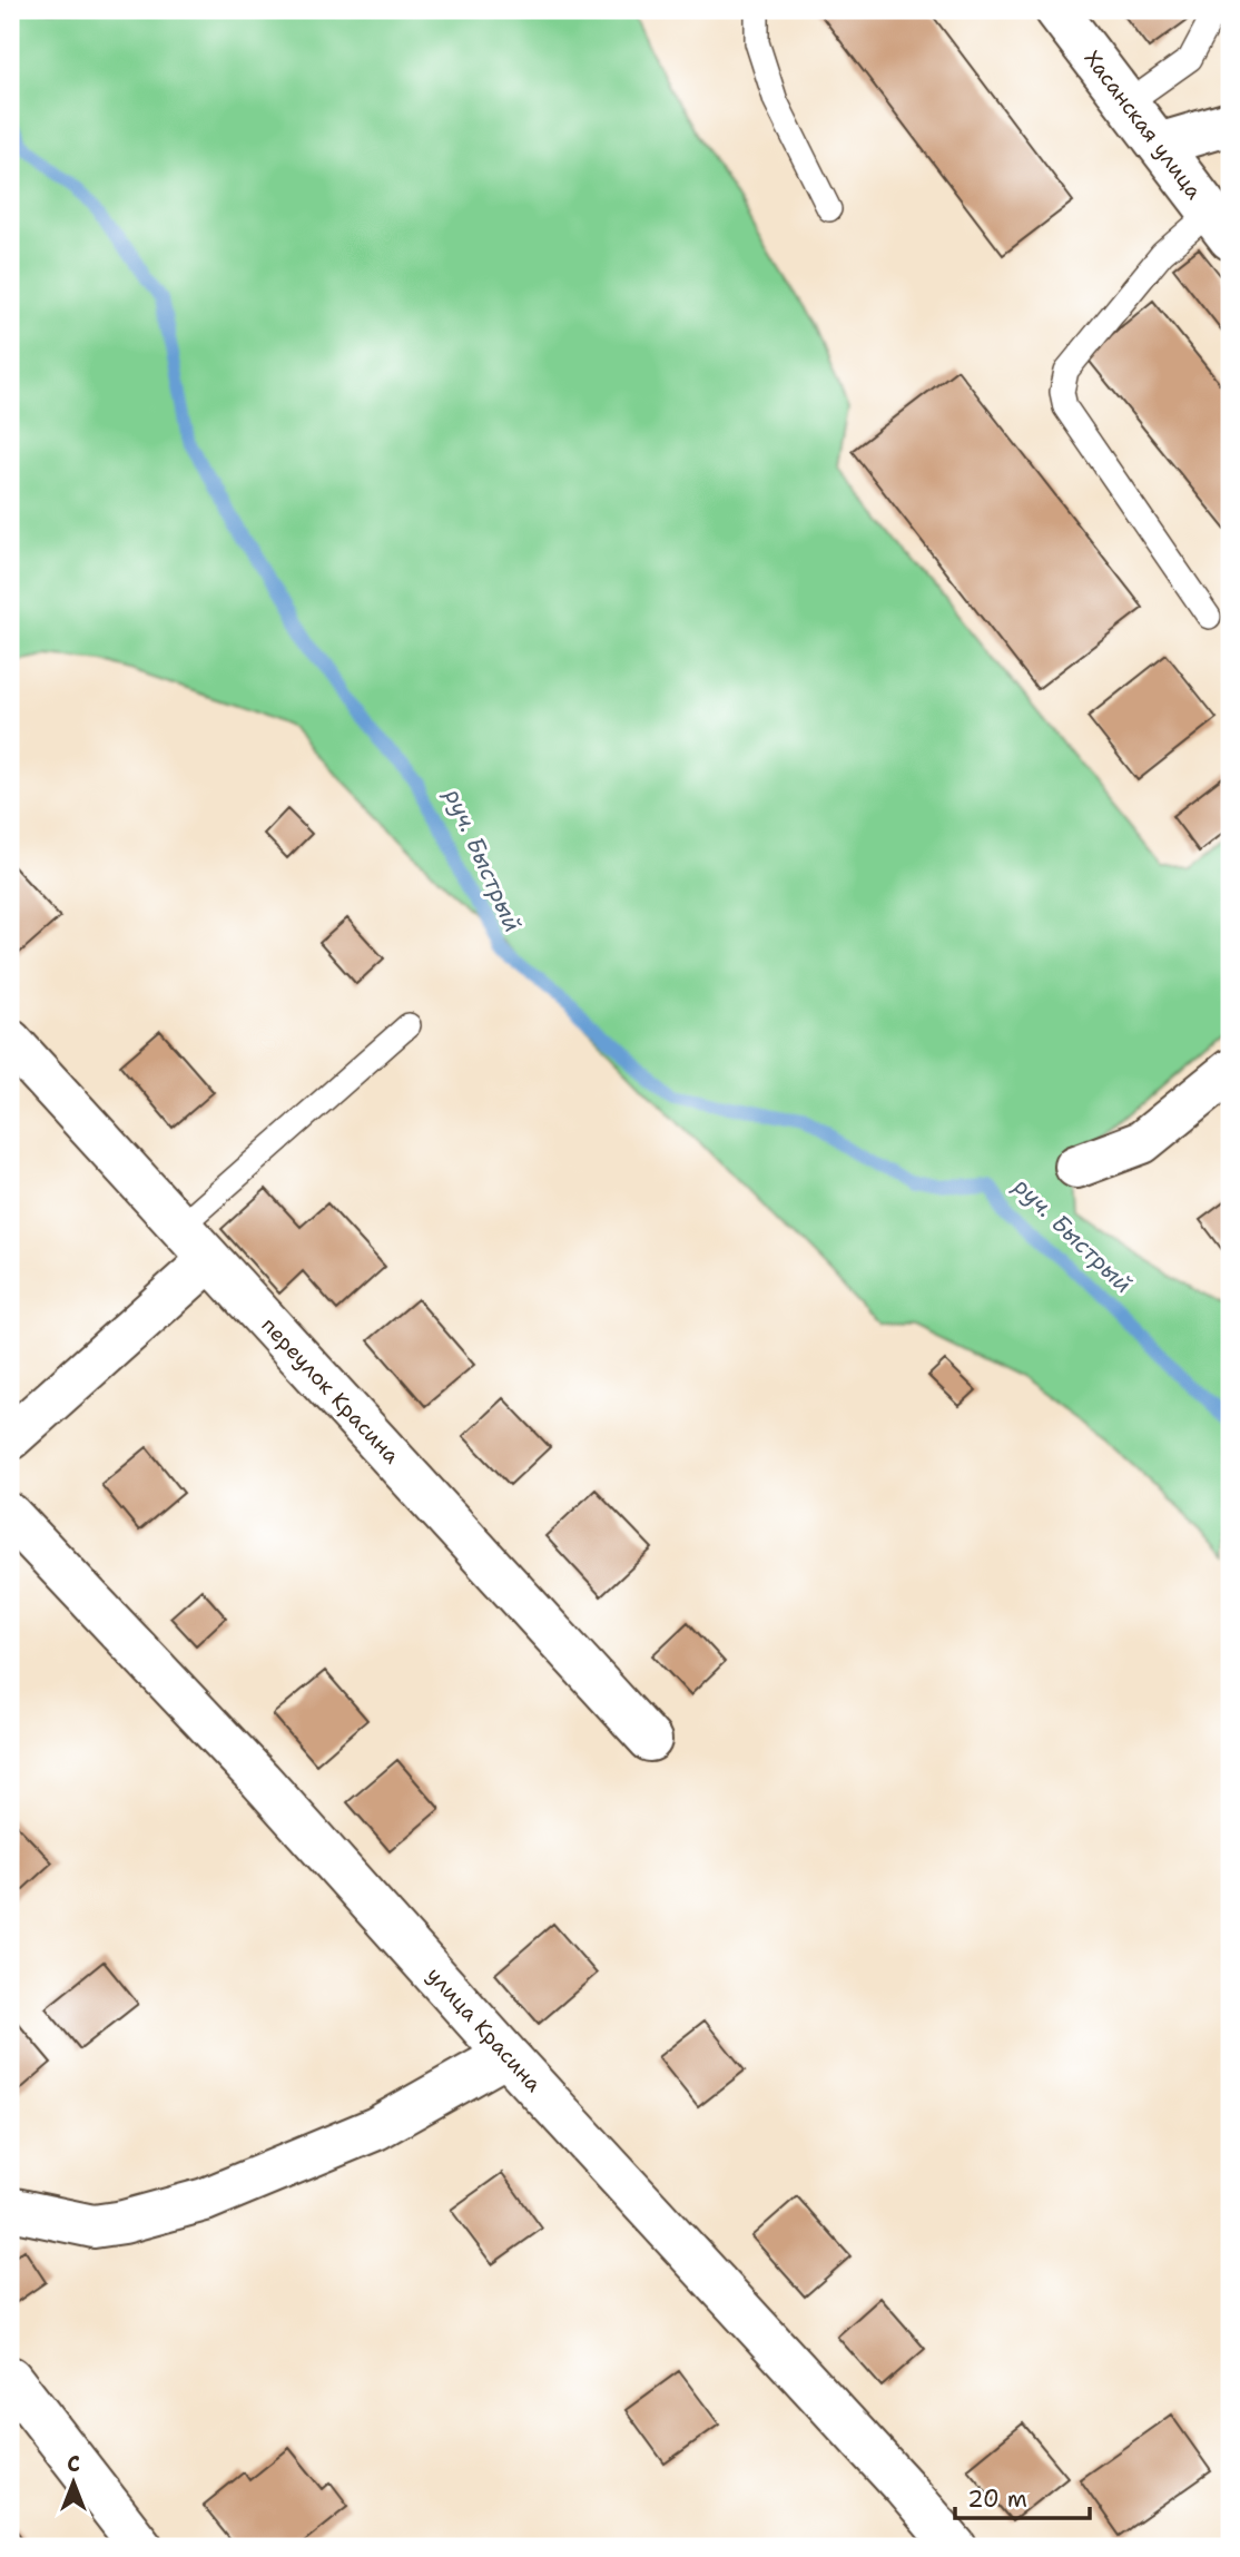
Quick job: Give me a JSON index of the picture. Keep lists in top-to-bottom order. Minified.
{"streets":{"street":["Хасанская улица","переулок Красина","улица Красина"]},"water":["руч. Быстрый"],"scale_bar":"20 m","north":"top"}
